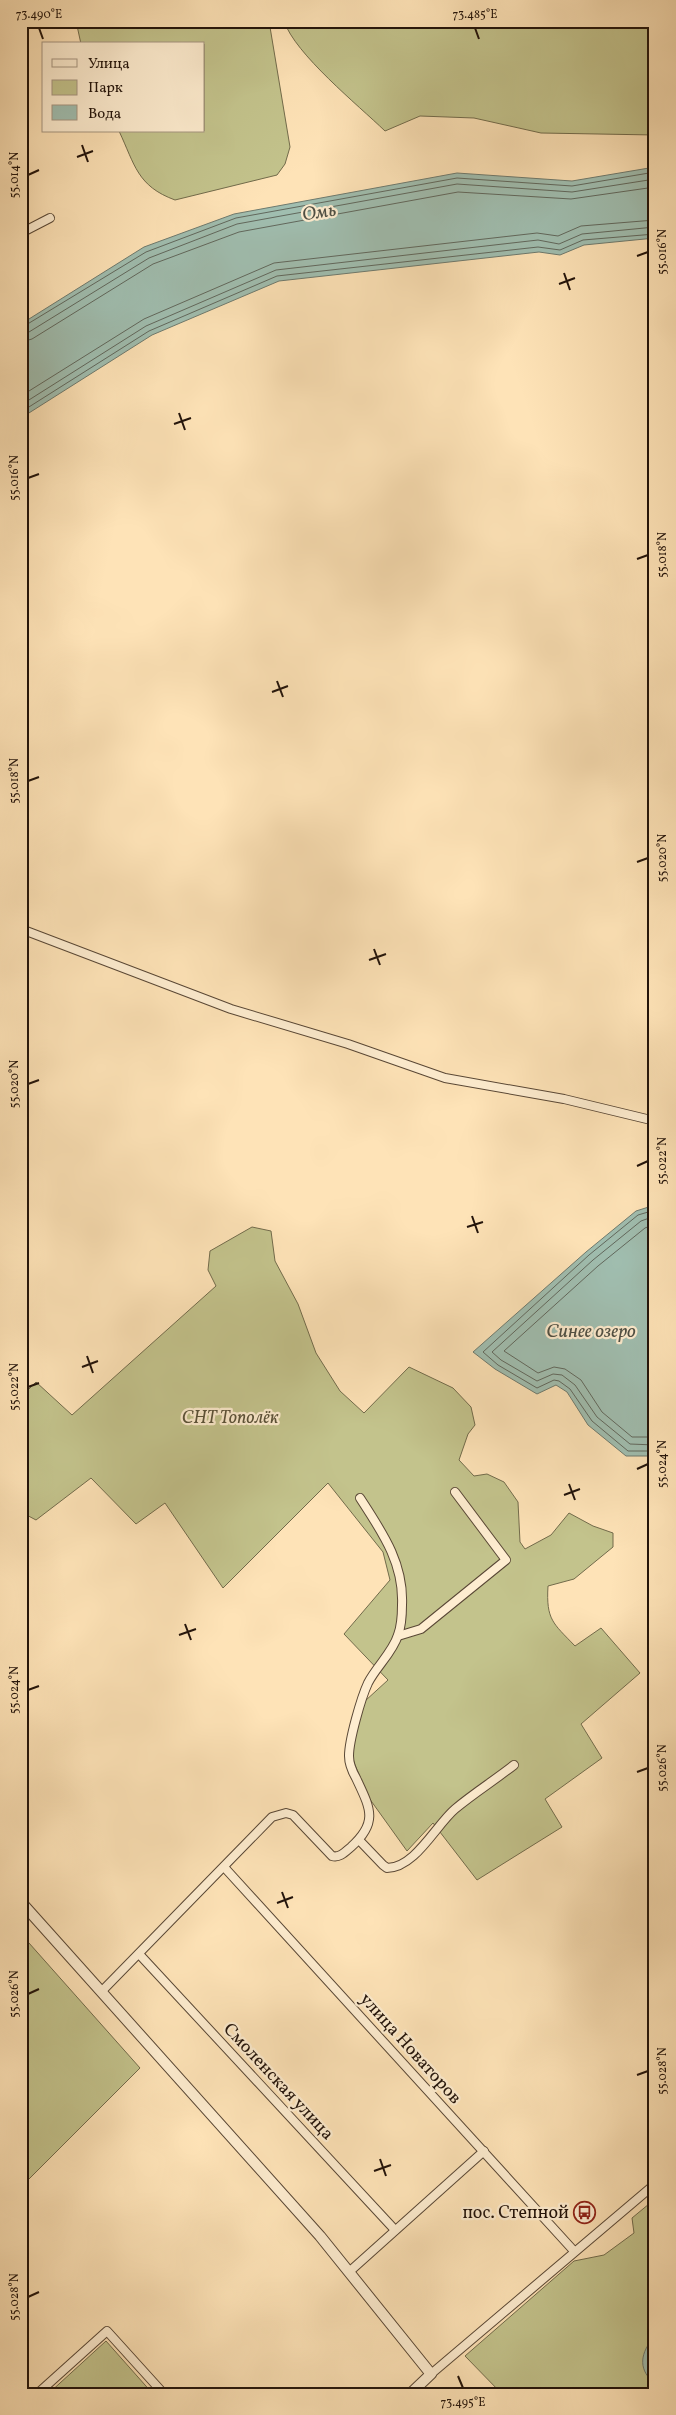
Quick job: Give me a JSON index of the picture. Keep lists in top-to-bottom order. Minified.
{"streets":{"street":["улица Новаторов","Смоленская улица"]},"water":["Омь","Синее озеро"],"parks":["СНТ Тополёк"],"places":{"bus stop":["пос. Степной"]},"legend":["Улица","Парк","Вода"],"coordinates":["73.490°E","73.485°E","55.014°N","55.016°N","55.018°N","55.020°N","55.022°N","55.024°N","55.026°N","55.028°N","73.495°E"]}
